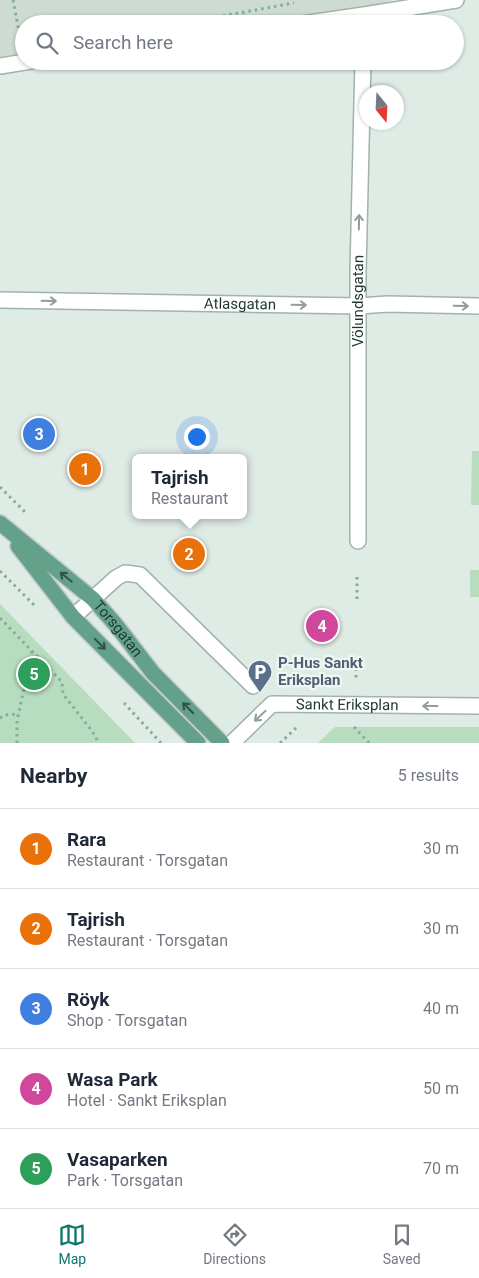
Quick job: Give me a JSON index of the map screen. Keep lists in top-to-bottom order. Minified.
{"streets":{"main road":["Torsgatan"],"street":["Völundsgatan","Atlasgatan","Sankt Eriksplan"]},"crossings":[["Völundsgatan","Atlasgatan"]],"one_way":["Völundsgatan","Atlasgatan","Sankt Eriksplan"],"places":{"parking":["P-Hus Sankt Eriksplan"]},"north":"bottom","page":{"search":"Search here","pins":["3","1","2","4","5"],"popup":["Tajrish","Restaurant"],"heading":["Nearby","5 results"],"list":[{"mark":"1","name":"Rara","note":"Restaurant · Torsgatan","value":"30 m"},{"mark":"2","name":"Tajrish","note":"Restaurant · Torsgatan","value":"30 m"},{"mark":"3","name":"Röyk","note":"Shop · Torsgatan","value":"40 m"},{"mark":"4","name":"Wasa Park","note":"Hotel · Sankt Eriksplan","value":"50 m"},{"mark":"5","name":"Vasaparken","note":"Park · Torsgatan","value":"70 m"}],"nav":["Map","Directions","Saved"]}}
